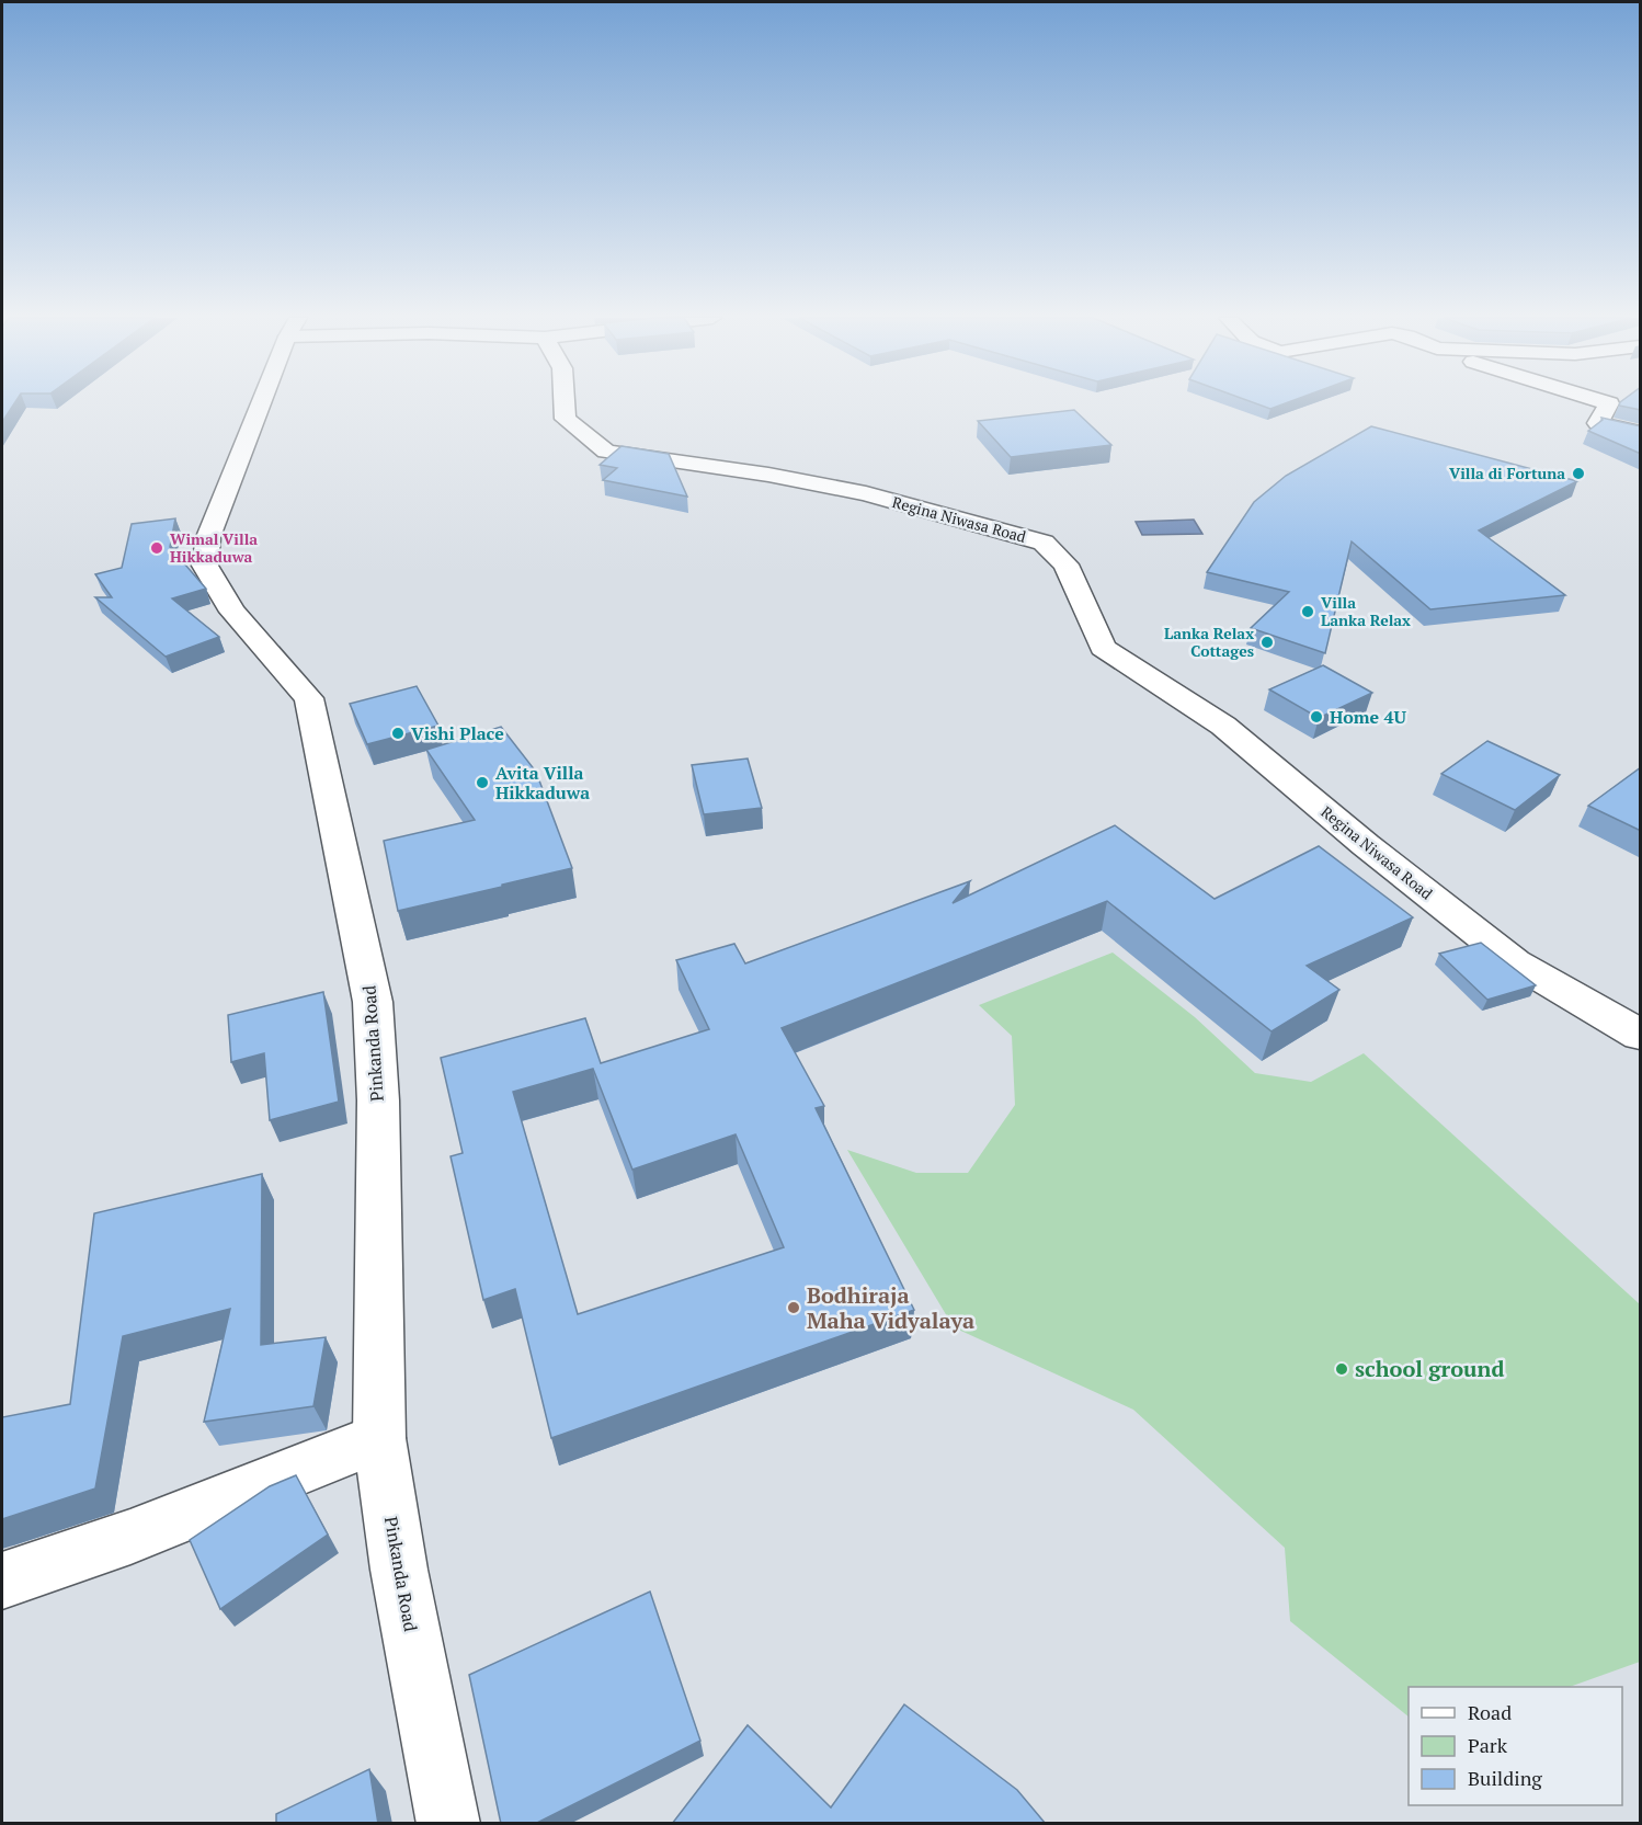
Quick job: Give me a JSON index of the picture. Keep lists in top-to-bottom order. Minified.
{"streets":{"street":["Regina Niwasa Road","Pinkanda Road"]},"places":["Villa di Fortuna","Wimal Villa Hikkaduwa","Villa Lanka Relax","Lanka Relax Cottages","Home 4U","Vishi Place","Avita Villa Hikkaduwa","Bodhiraja Maha Vidyalaya","school ground"],"legend":["Road","Park","Building"]}
